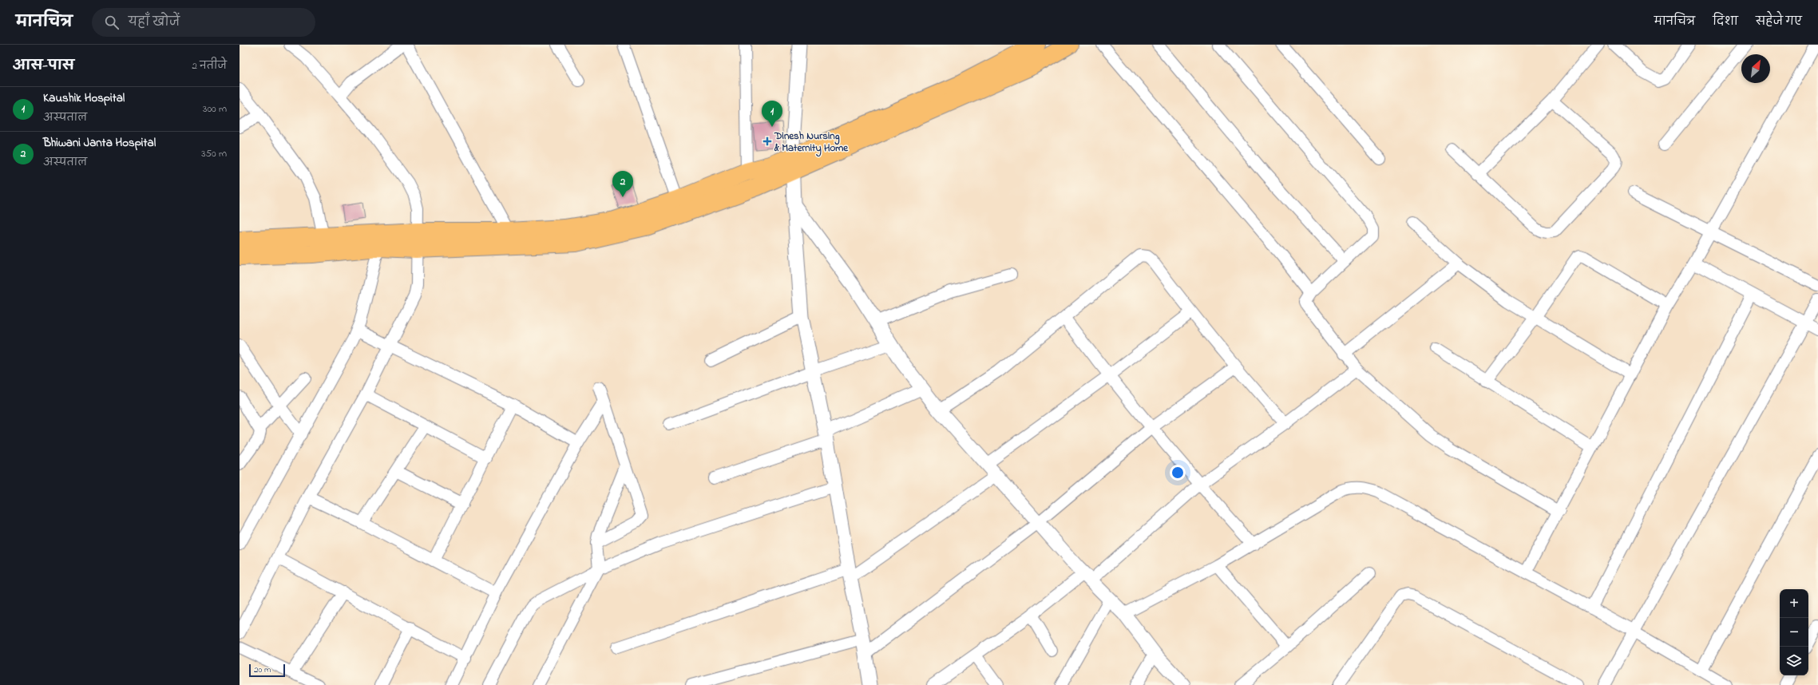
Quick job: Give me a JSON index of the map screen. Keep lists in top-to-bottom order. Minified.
{"places":{"health":["Dinesh Nursing & Maternity Home"]},"scale_bar":"20 m","north":"top right","page":{"header":"मानचित्र","search":"यहाँ खोजें","nav":["मानचित्र","दिशा","सहेजे गए"],"heading":["आस-पास","2 नतीजे"],"list":[{"mark":"1","name":"Kaushik Hospital","note":"अस्पताल","value":"300 m"},{"mark":"2","name":"Bhiwani Janta Hospital","note":"अस्पताल","value":"350 m"}],"pins":["1","2"],"map_buttons":["+","−"],"scale":"20 m"}}
